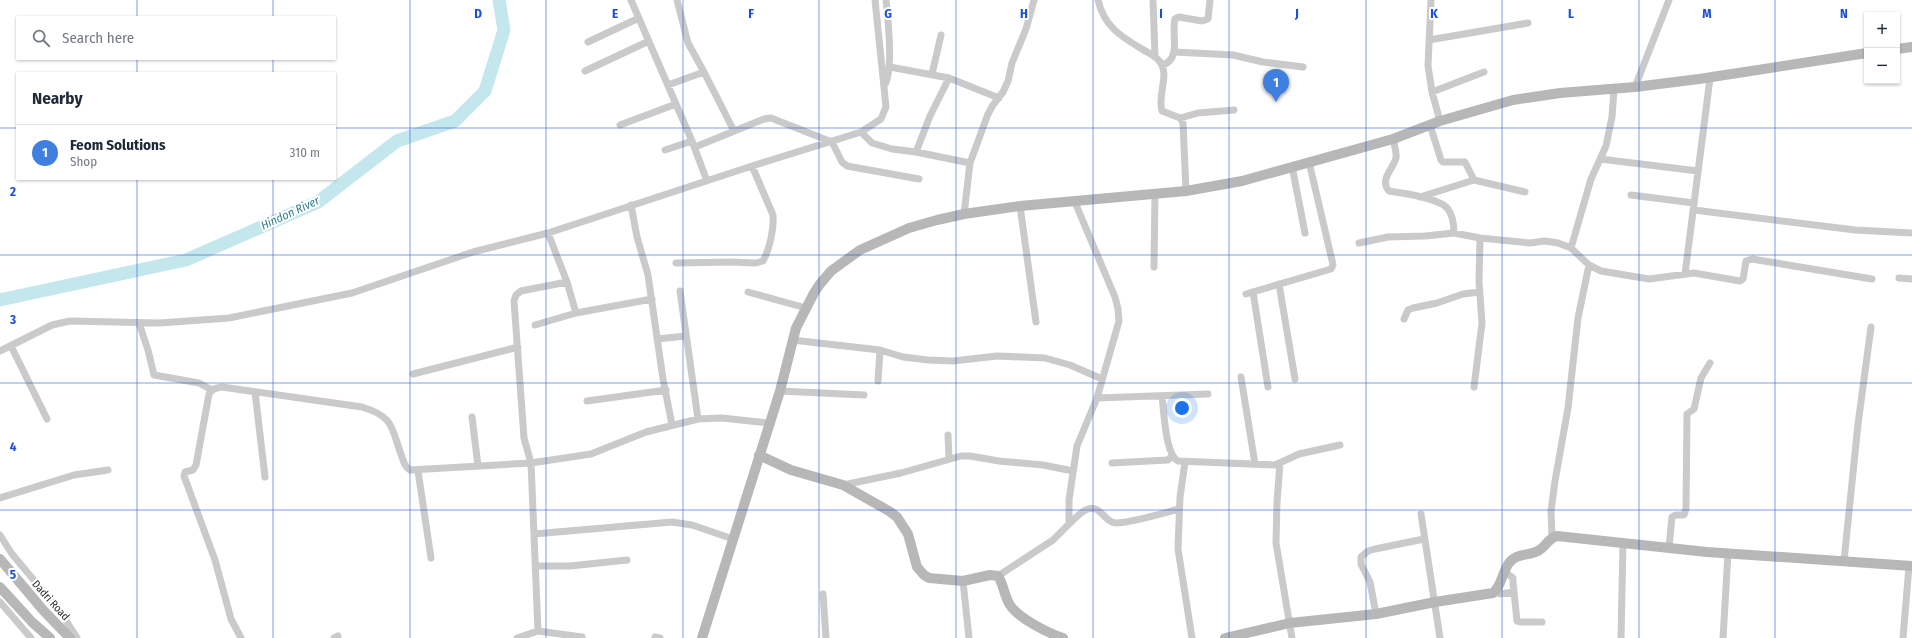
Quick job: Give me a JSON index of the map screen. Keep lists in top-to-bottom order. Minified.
{"streets":{"street":["Dadri Road"]},"water":["Hindon River"],"page":{"map_buttons":["+","−"],"search":"Search here","pins":"1","heading":"Nearby","list":[{"mark":"1","name":"Feom Solutions","note":"Shop","value":"310 m"}]},"grid":{"columns":["D","E","F","G","H","I","J","K","L","M","N"],"rows":["2","3","4","5"]}}
